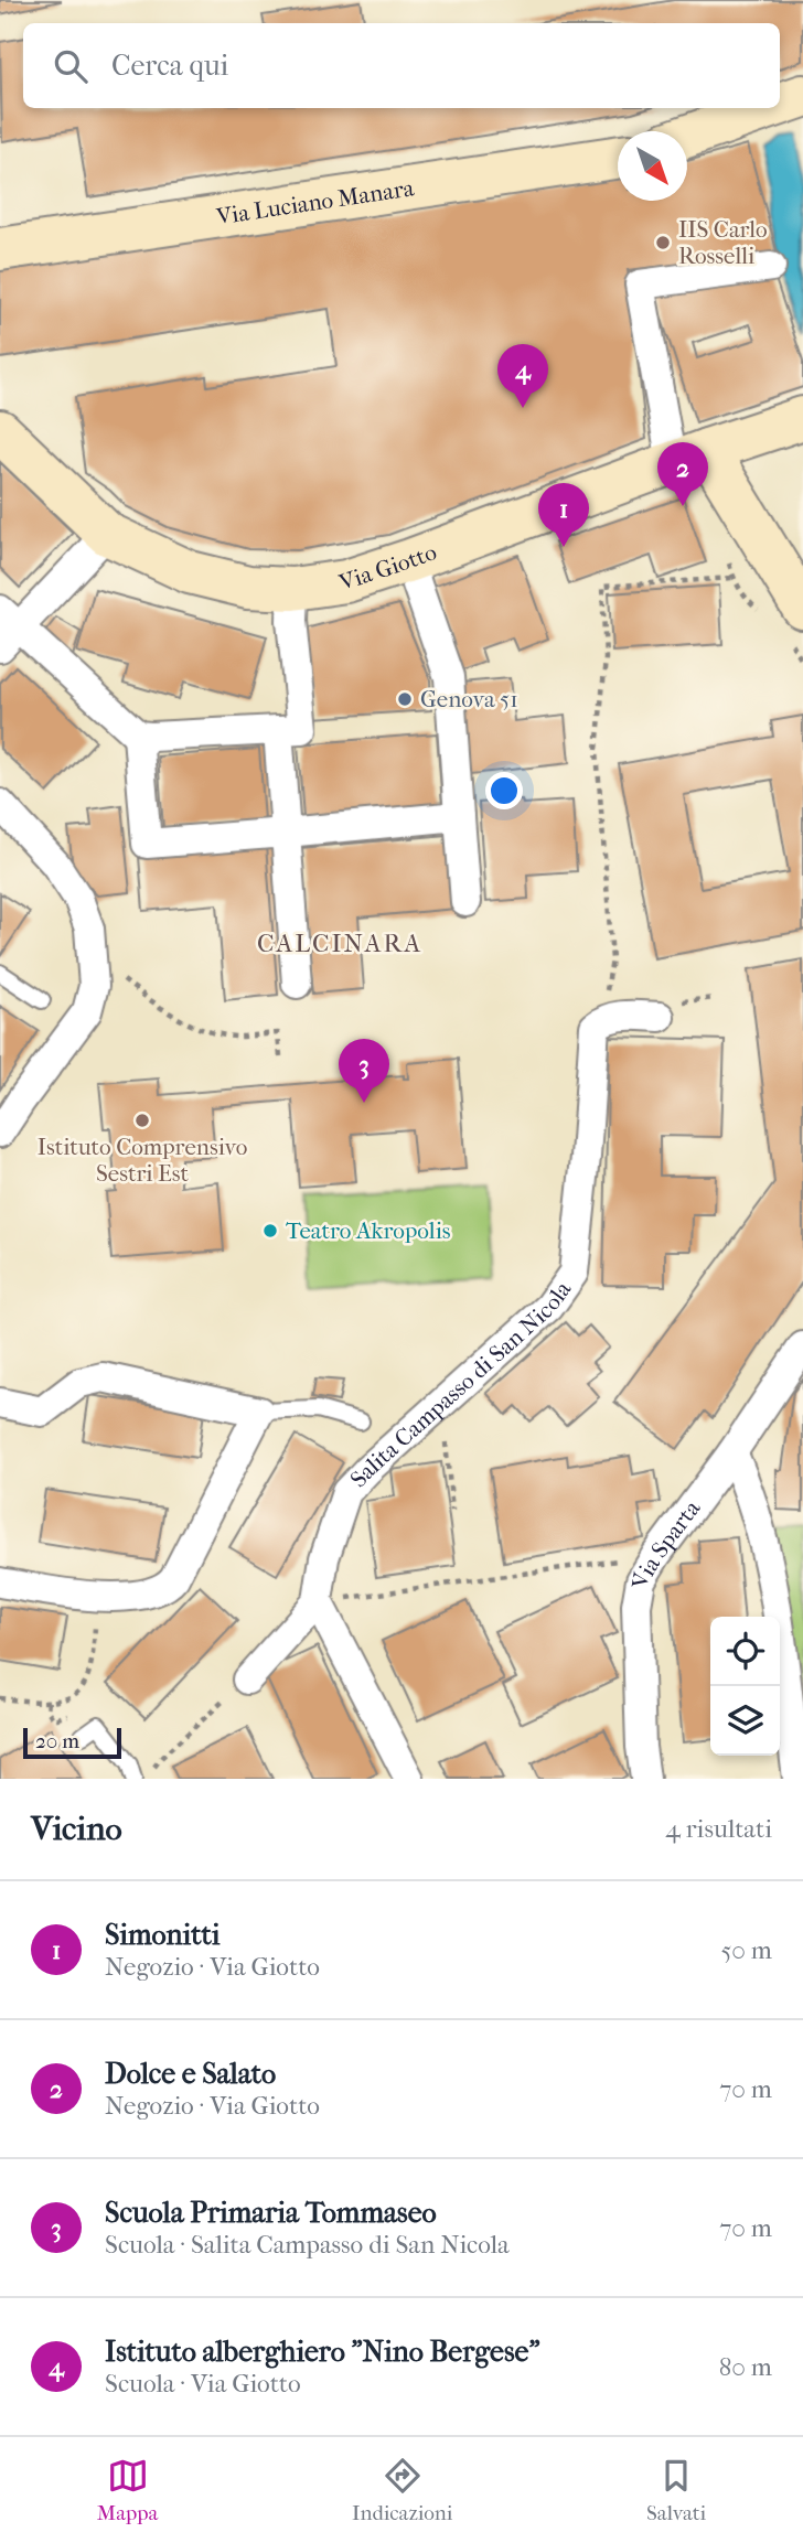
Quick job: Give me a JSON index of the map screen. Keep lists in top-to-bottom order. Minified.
{"streets":{"main road":["Via Luciano Manara","Via Giotto"],"street":["Salita Campasso di San Nicola","Via Sparta"]},"districts":["CALCINARA"],"places":["IIS Carlo Rosselli","Genova 51","Istituto Comprensivo Sestri Est","Teatro Akropolis"],"scale_bar":"20 m","north":"bottom right","page":{"search":"Cerca qui","pins":["4","2","1","3"],"scale":"20 m","heading":["Vicino","4 risultati"],"list":[{"mark":"1","name":"Simonitti","note":"Negozio · Via Giotto","value":"50 m"},{"mark":"2","name":"Dolce e Salato","note":"Negozio · Via Giotto","value":"70 m"},{"mark":"3","name":"Scuola Primaria Tommaseo","note":"Scuola · Salita Campasso di San Nicola","value":"70 m"},{"mark":"4","name":"Istituto alberghiero \"Nino Bergese\"","note":"Scuola · Via Giotto","value":"80 m"}],"nav":["Mappa","Indicazioni","Salvati"]}}
